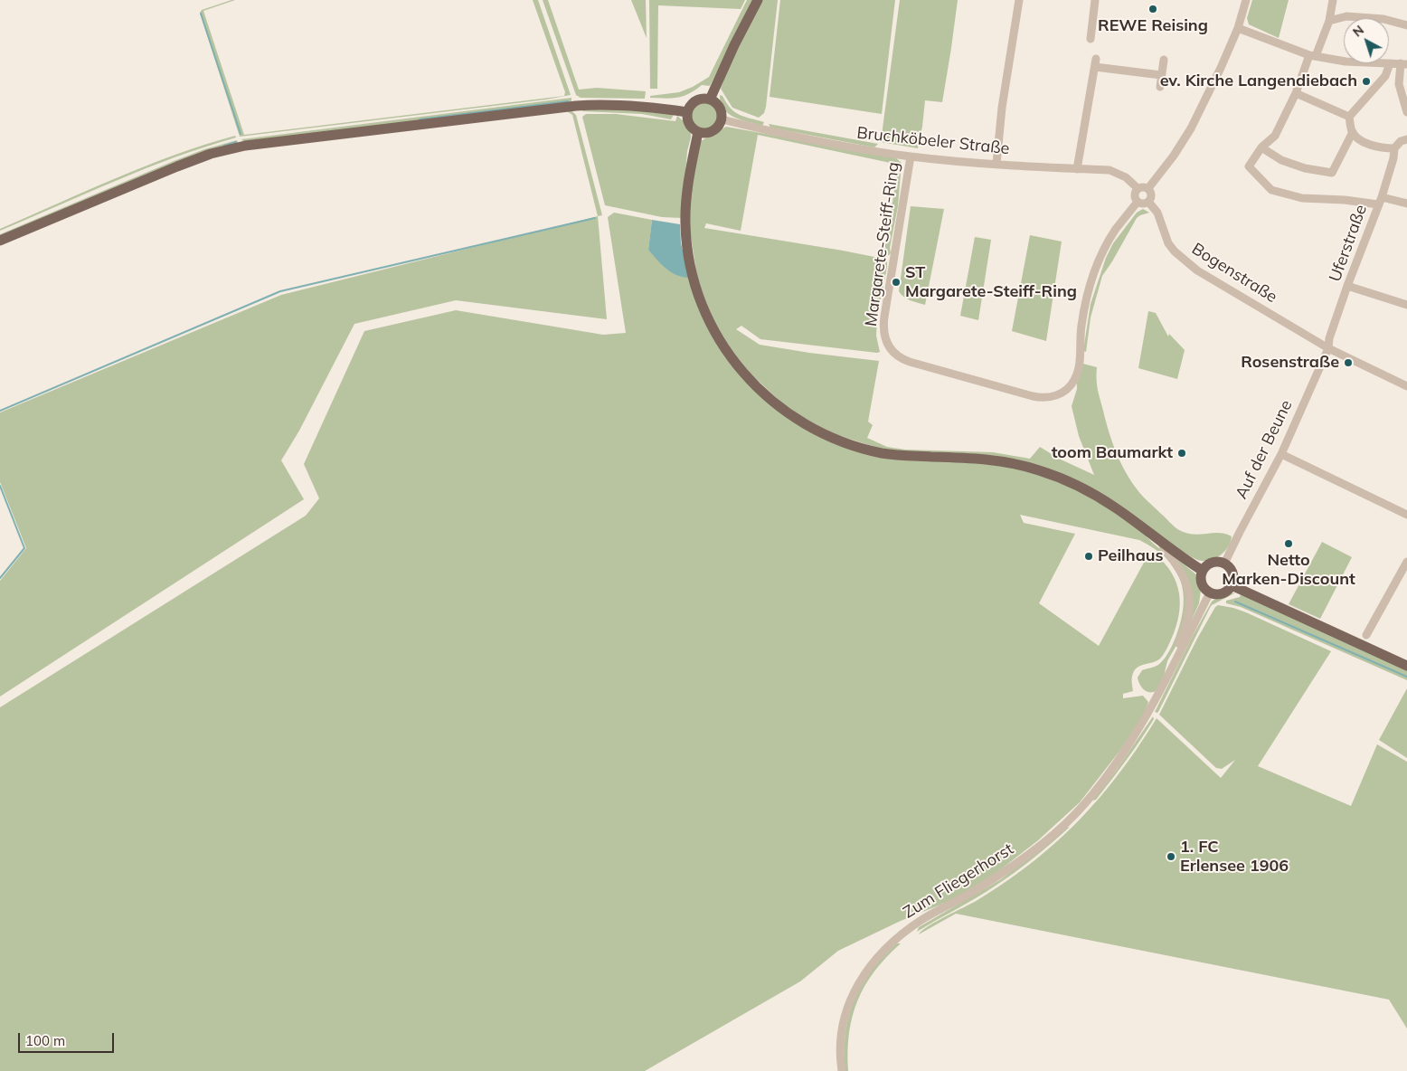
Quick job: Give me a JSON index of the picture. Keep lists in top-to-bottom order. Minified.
{"streets":{"street":["Bruchköbeler Straße","Uferstraße","Margarete-Steiff-Ring","Bogenstraße","Auf der Beune","Zum Fliegerhorst"]},"crossings":[["Bruchköbeler Straße","Margarete-Steiff-Ring"],["Bruchköbeler Straße","Bogenstraße"],["Uferstraße","Bogenstraße"],["Uferstraße","Auf der Beune"],["Margarete-Steiff-Ring","Bogenstraße"],["Bogenstraße","Auf der Beune"],["Auf der Beune","Zum Fliegerhorst"]],"places":["REWE Reising","ev. Kirche Langendiebach","ST Margarete-Steiff-Ring","Rosenstraße","toom Baumarkt","Netto Marken-Discount","Peilhaus","1. FC Erlensee 1906"],"scale_bar":"100 m","north":"top left"}
